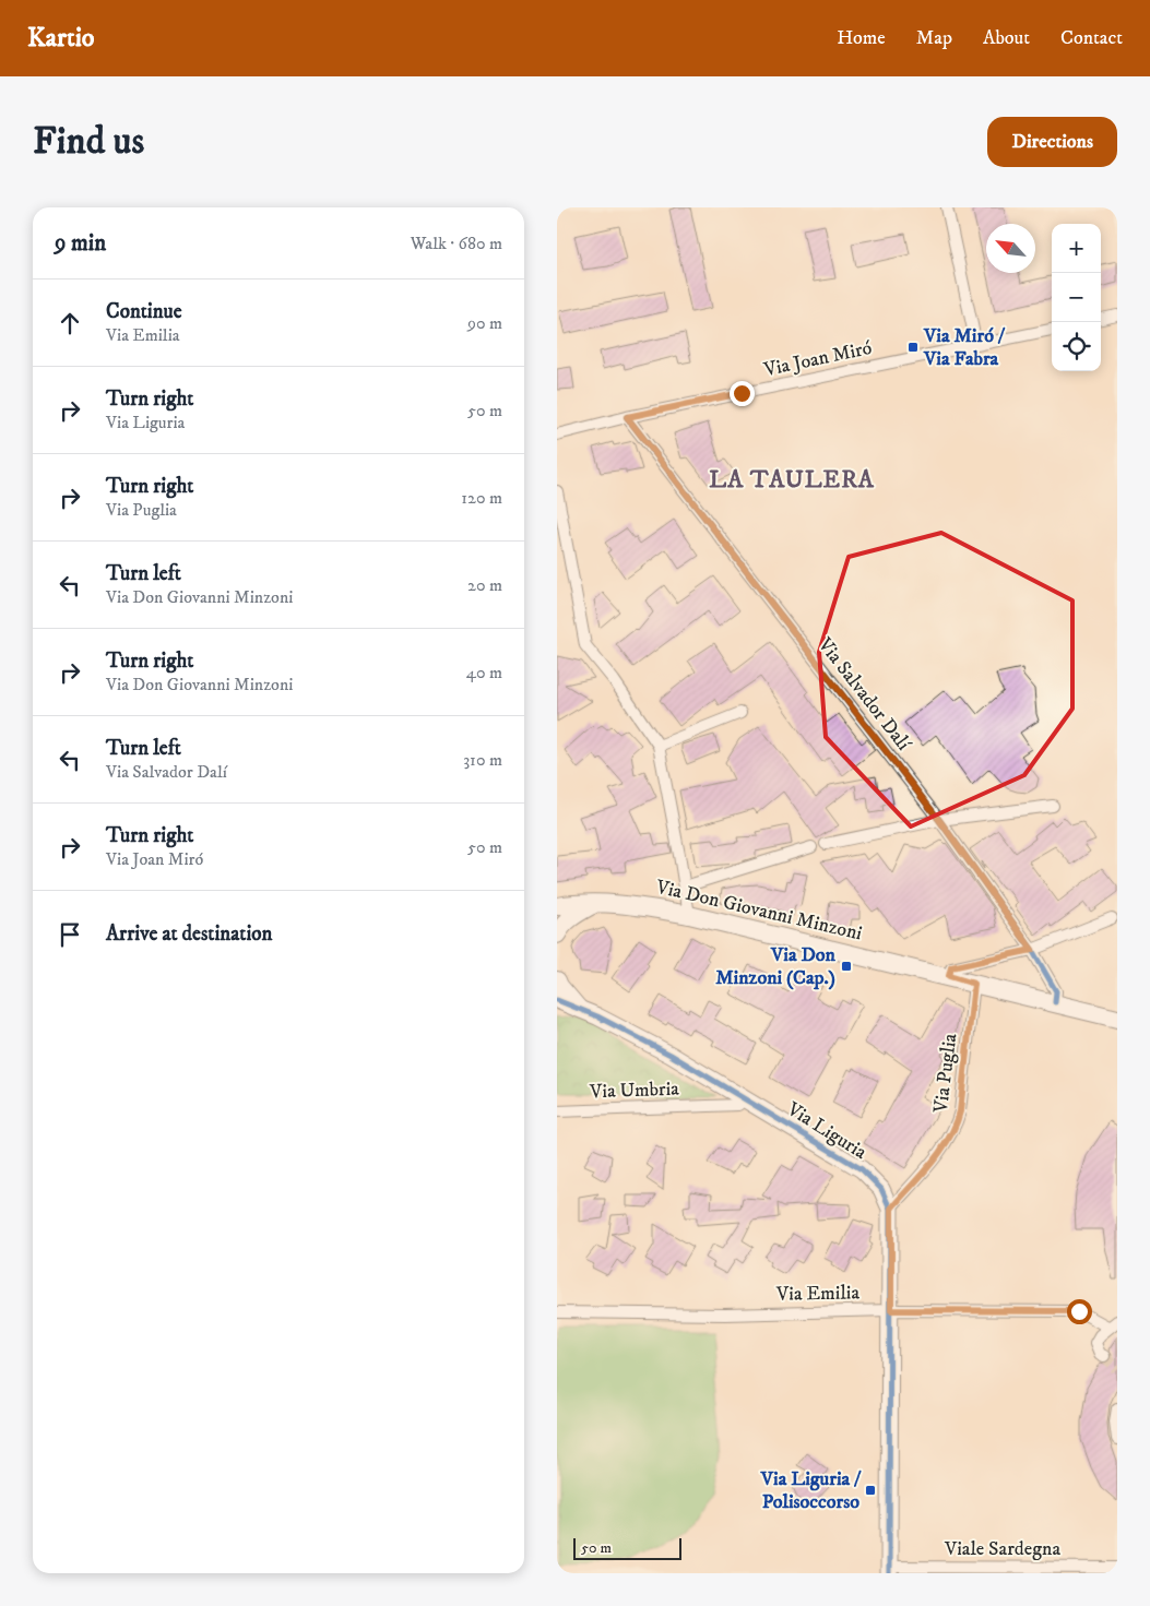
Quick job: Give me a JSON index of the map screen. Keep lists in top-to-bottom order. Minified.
{"streets":{"main road":["Via Don Giovanni Minzoni"],"street":["Via Joan Miró","Via Salvador Dalí","Via Puglia","Via Umbria","Via Liguria","Via Emilia","Viale Sardegna"]},"crossings":[["Via Joan Miró","Via Salvador Dalí"],["Via Salvador Dalí","Via Don Giovanni Minzoni"],["Via Don Giovanni Minzoni","Via Puglia"],["Via Puglia","Via Liguria"],["Via Umbria","Via Liguria"]],"districts":["LA TAULERA"],"places":{"transit":["Via Miró / Via Fabra","Via Don Minzoni (Cap.)","Via Liguria / Polisoccorso"]},"scale_bar":"50 m","north":"top left","page":{"header":"Kartio","nav":["Home","Map","About","Contact"],"buttons":"Directions","title":"Find us","heading":["9 min","Walk · 680 m"],"map_buttons":["+","−"],"list":[["Continue","Via Emilia","90 m"],["Turn right","Via Liguria","50 m"],["Turn right","Via Puglia","120 m"],["Turn left","Via Don Giovanni Minzoni","20 m"],["Turn right","Via Don Giovanni Minzoni","40 m"],["Turn left","Via Salvador Dalí","310 m"],["Turn right","Via Joan Miró","50 m"],"Arrive at destination"],"scale":"50 m"}}
